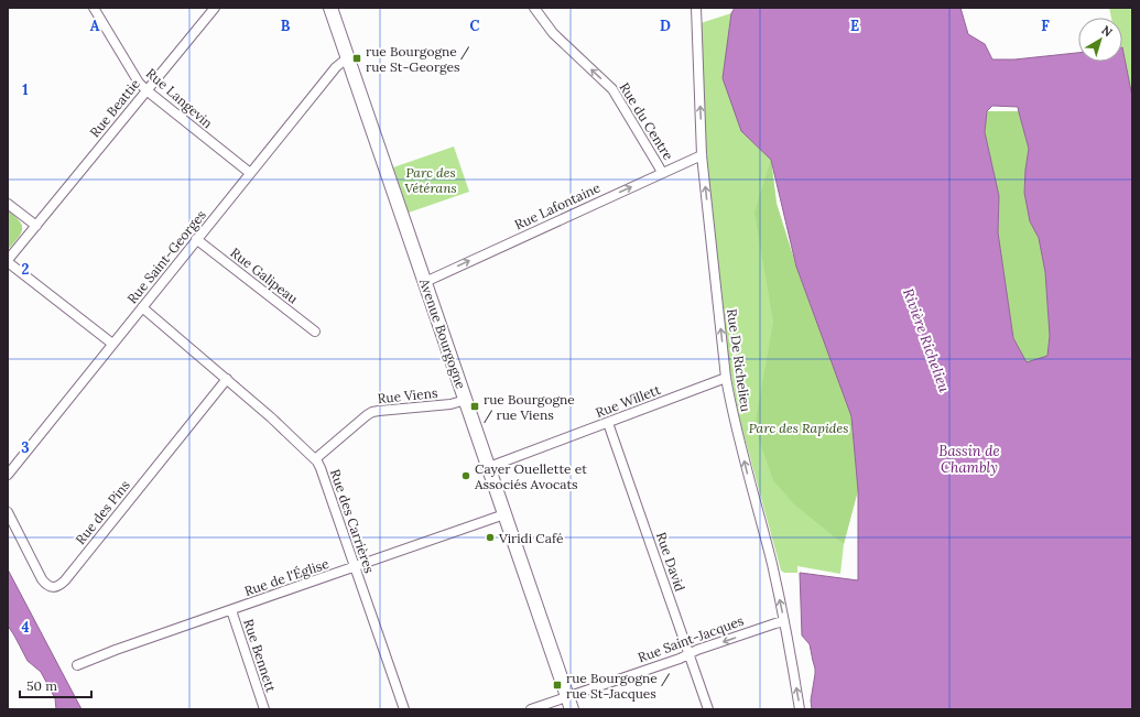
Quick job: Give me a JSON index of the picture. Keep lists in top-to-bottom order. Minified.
{"streets":{"street":["Rue Langevin","Rue Beattie","Rue du Centre","Rue Lafontaine","Rue Saint-Georges","Rue Galipeau","Avenue Bourgogne","Rue De Richelieu","Rue Viens","Rue Willett","Rue des Pins","Rue des Carrières","Rue David","Rue de l'Église","Rue Saint-Jacques","Rue Bennett"]},"crossings":[["Rue Langevin","Rue Beattie"],["Rue Langevin","Rue Saint-Georges"],["Rue du Centre","Rue Lafontaine"],["Rue Lafontaine","Avenue Bourgogne"],["Rue Lafontaine","Rue De Richelieu"],["Rue Saint-Georges","Rue Galipeau"],["Rue Saint-Georges","Avenue Bourgogne"],["Rue Saint-Georges","Rue des Carrières"],["Avenue Bourgogne","Rue Viens"],["Avenue Bourgogne","Rue Willett"],["Avenue Bourgogne","Rue de l'Église"],["Avenue Bourgogne","Rue Saint-Jacques"],["Rue De Richelieu","Rue Willett"],["Rue De Richelieu","Rue Saint-Jacques"],["Rue Viens","Rue des Carrières"],["Rue Willett","Rue David"],["Rue des Pins","Rue des Carrières"],["Rue des Carrières","Rue de l'Église"],["Rue David","Rue Saint-Jacques"],["Rue de l'Église","Rue Bennett"]],"one_way":["Rue du Centre","Rue Lafontaine","Rue De Richelieu","Rue Saint-Jacques"],"water":["Rivière Richelieu","Bassin de Chambly"],"parks":["Parc des Vétérans","Parc des Rapides"],"places":{"transit":["rue Bourgogne / rue St-Georges","rue Bourgogne / rue Viens","rue Bourgogne / rue St-Jacques"],"other":["Cayer Ouellette et Associés Avocats","Viridi Café"]},"scale_bar":"50 m","north":"top right","grid":{"columns":["A","B","C","D","E","F"],"rows":["1","2","3","4"]}}
